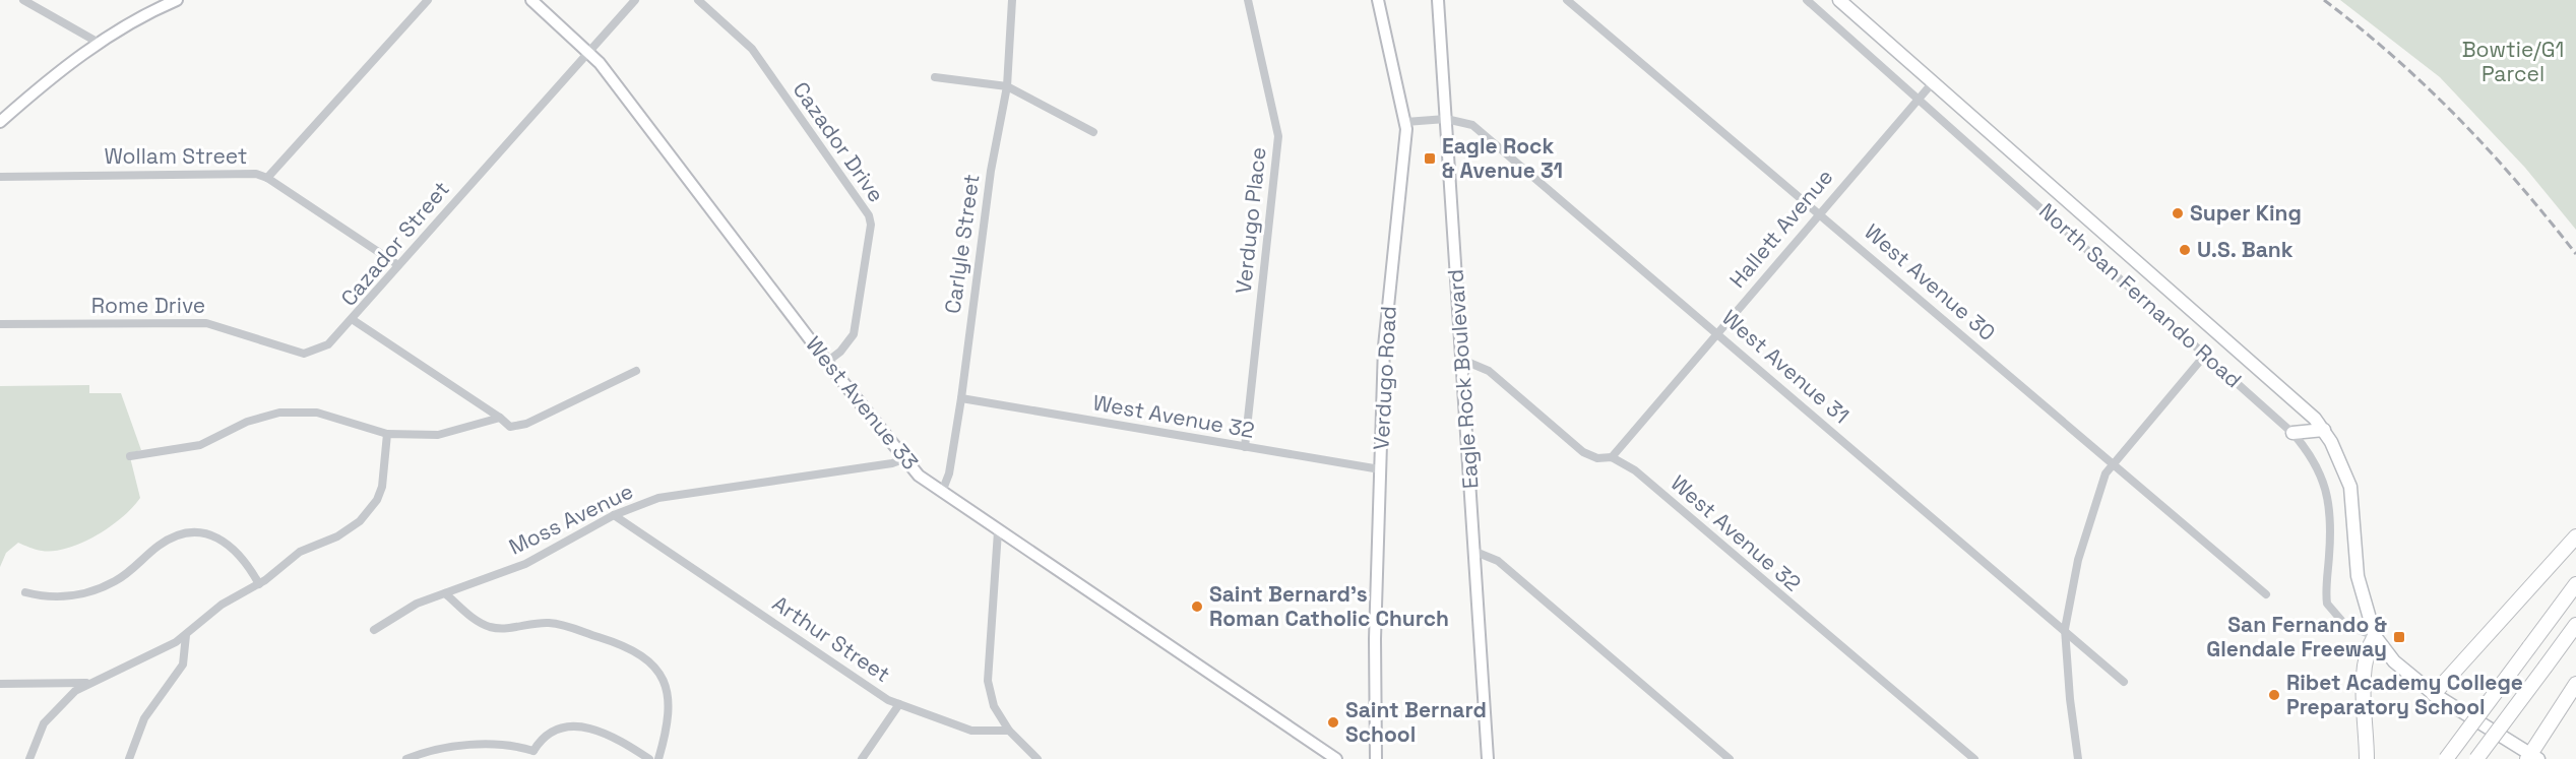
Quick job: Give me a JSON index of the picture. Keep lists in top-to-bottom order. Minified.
{"streets":{"main road":["North San Fernando Road"],"street":["Cazador Drive","Wollam Street","Verdugo Place","Hallett Avenue","Cazador Street","Carlyle Street","West Avenue 30","Rome Drive","West Avenue 31","Verdugo Road","Eagle Rock Boulevard","West Avenue 33","West Avenue 32","Moss Avenue","Arthur Street"]},"crossings":[["Cazador Drive","West Avenue 33"],["Wollam Street","Cazador Street"],["Verdugo Place","West Avenue 32"],["Hallett Avenue","West Avenue 30"],["Hallett Avenue","North San Fernando Road"],["Hallett Avenue","West Avenue 31"],["Hallett Avenue","West Avenue 32"],["Cazador Street","Rome Drive"],["Cazador Street","West Avenue 33"],["Carlyle Street","West Avenue 33"],["Carlyle Street","West Avenue 32"],["West Avenue 31","Verdugo Road"],["West Avenue 31","Eagle Rock Boulevard"],["Verdugo Road","West Avenue 32"],["Eagle Rock Boulevard","West Avenue 32"],["West Avenue 33","Moss Avenue"],["Moss Avenue","Arthur Street"]],"parks":["Bowtie/G1 Parcel"],"places":{"transit":["Eagle Rock & Avenue 31","San Fernando & Glendale Freeway"],"other":["Super King","U.S. Bank","Saint Bernard's Roman Catholic Church","Ribet Academy College Preparatory School","Saint Bernard School"]}}
